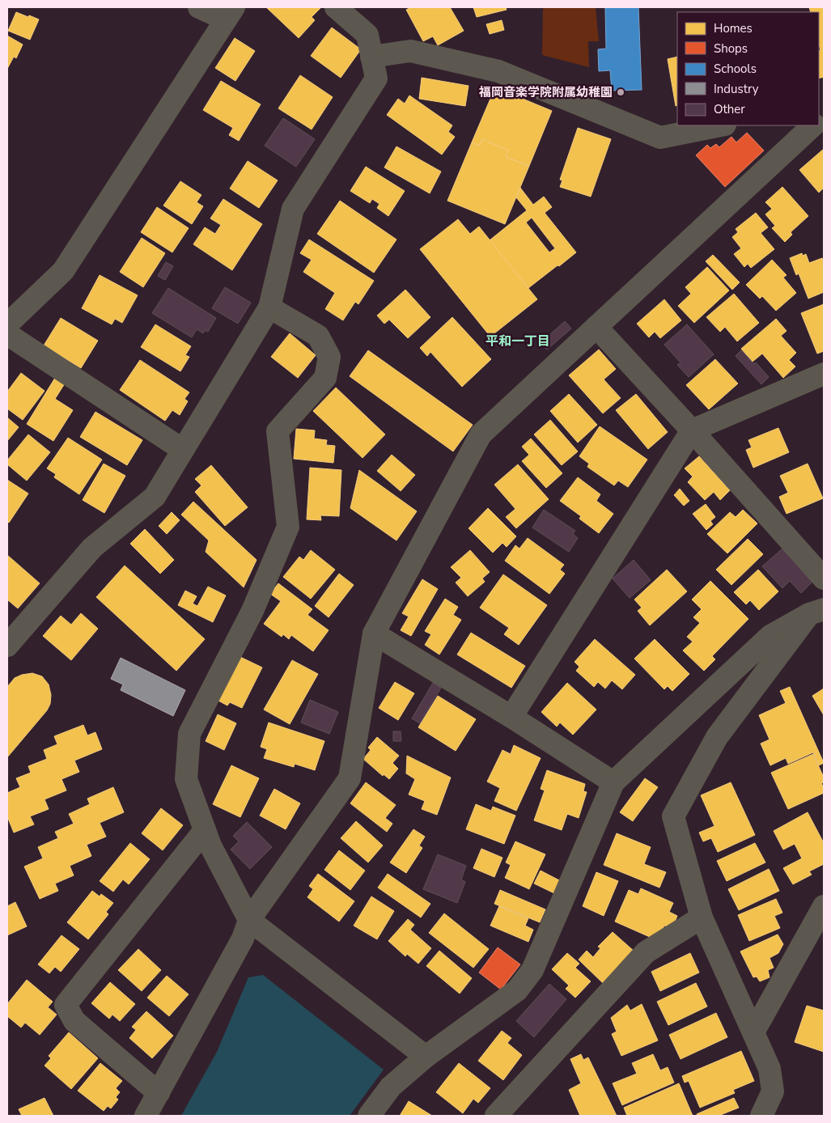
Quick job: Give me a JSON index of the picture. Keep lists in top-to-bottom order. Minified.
{"districts":["平和一丁目"],"places":["福岡音楽学院附属幼稚園"],"legend":["Homes","Shops","Schools","Industry","Other"]}
